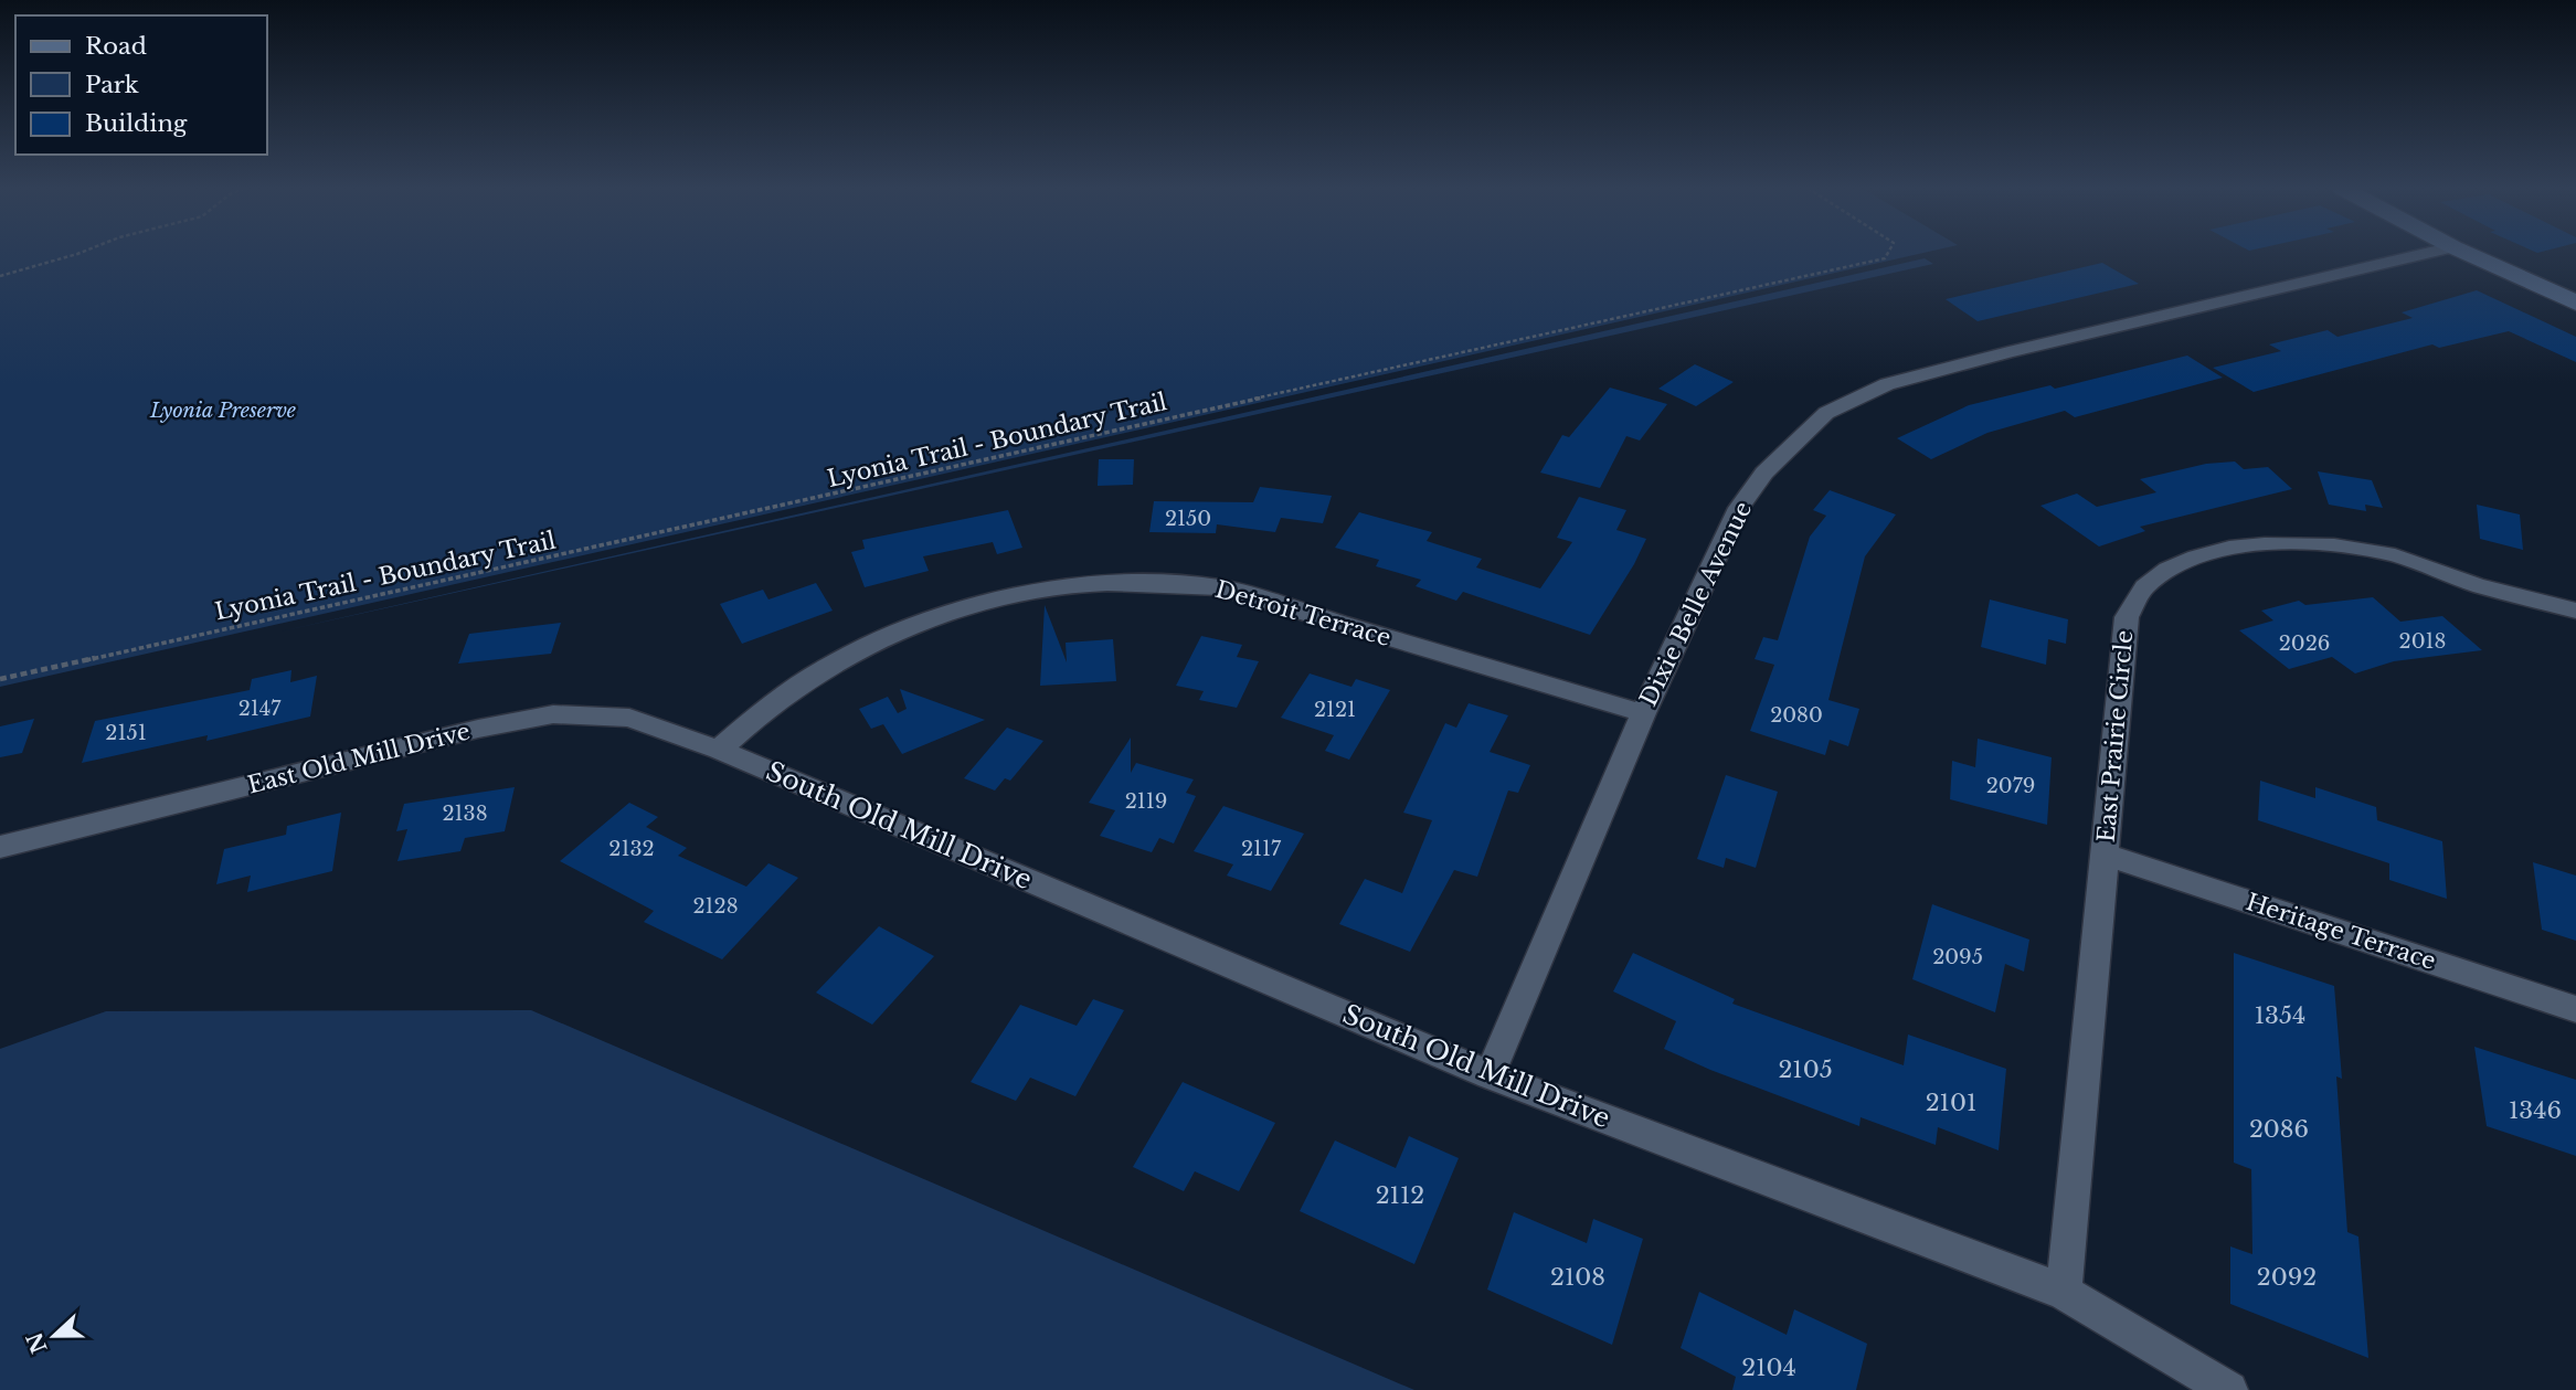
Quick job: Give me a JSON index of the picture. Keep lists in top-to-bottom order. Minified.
{"streets":{"street":["Dixie Belle Avenue","Detroit Terrace","East Prairie Circle","East Old Mill Drive","South Old Mill Drive","Heritage Terrace"],"path":["Lyonia Trail - Boundary Trail"]},"crossings":[["Dixie Belle Avenue","Detroit Terrace"],["Dixie Belle Avenue","South Old Mill Drive"],["Detroit Terrace","East Old Mill Drive"],["Detroit Terrace","South Old Mill Drive"],["East Prairie Circle","South Old Mill Drive"],["East Prairie Circle","Heritage Terrace"],["East Old Mill Drive","South Old Mill Drive"]],"parks":["Lyonia Preserve"],"house_numbers":["2150","2018","2026","2147","2121","2080","2151","2079","2119","2138","2132","2117","2128","2095","1354","2105","2101","1346","2086","2112","2108","2092","2104"],"legend":["Road","Park","Building"],"north":"left"}
